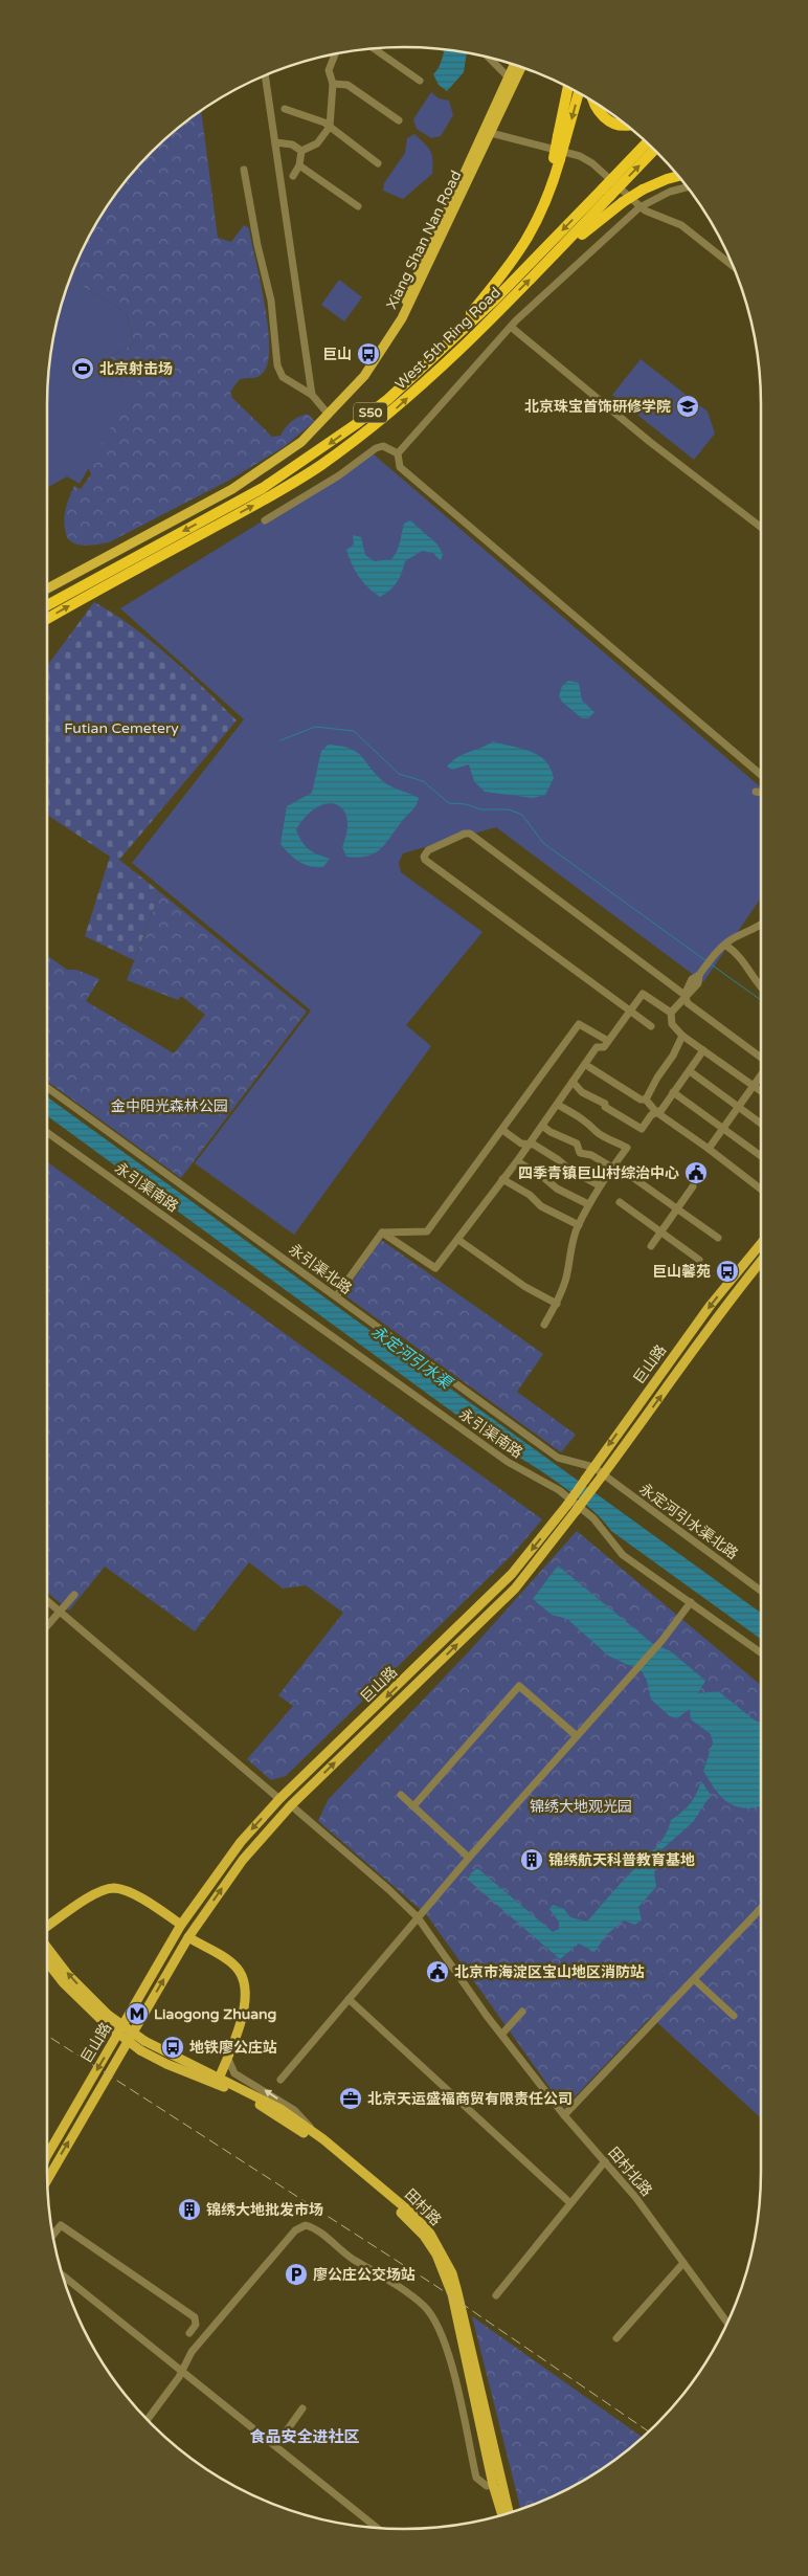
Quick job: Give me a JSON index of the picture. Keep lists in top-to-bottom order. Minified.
{"streets":{"highway":["West 5th Ring Road","S50"],"main road":["Xiang Shan Nan Road","巨山路","田村路"],"street":["永引渠南路","永引渠北路","永定河引水渠北路","田村北路"]},"crossings":[["永引渠北路","巨山路"],["永引渠北路","永定河引水渠北路"],["巨山路","永定河引水渠北路"],["巨山路","田村北路"]],"districts":["食品安全进社区"],"water":["永定河引水渠"],"parks":["Futian Cemetery","金中阳光森林公园","锦绣大地观光园"],"places":{"bus stop":["巨山","巨山馨苑","地铁廖公庄站"],"sports":["北京射击场"],"school or university":["北京珠宝首饰研修学院"],"public building":["四季青镇巨山村综治中心","北京市海淀区宝山地区消防站"],"building":["锦绣航天科普教育基地","锦绣大地批发市场"],"metro station":["Liaogong Zhuang"],"office":["北京天运盛福商贸有限责任公司"],"parking":["廖公庄公交场站"]}}
